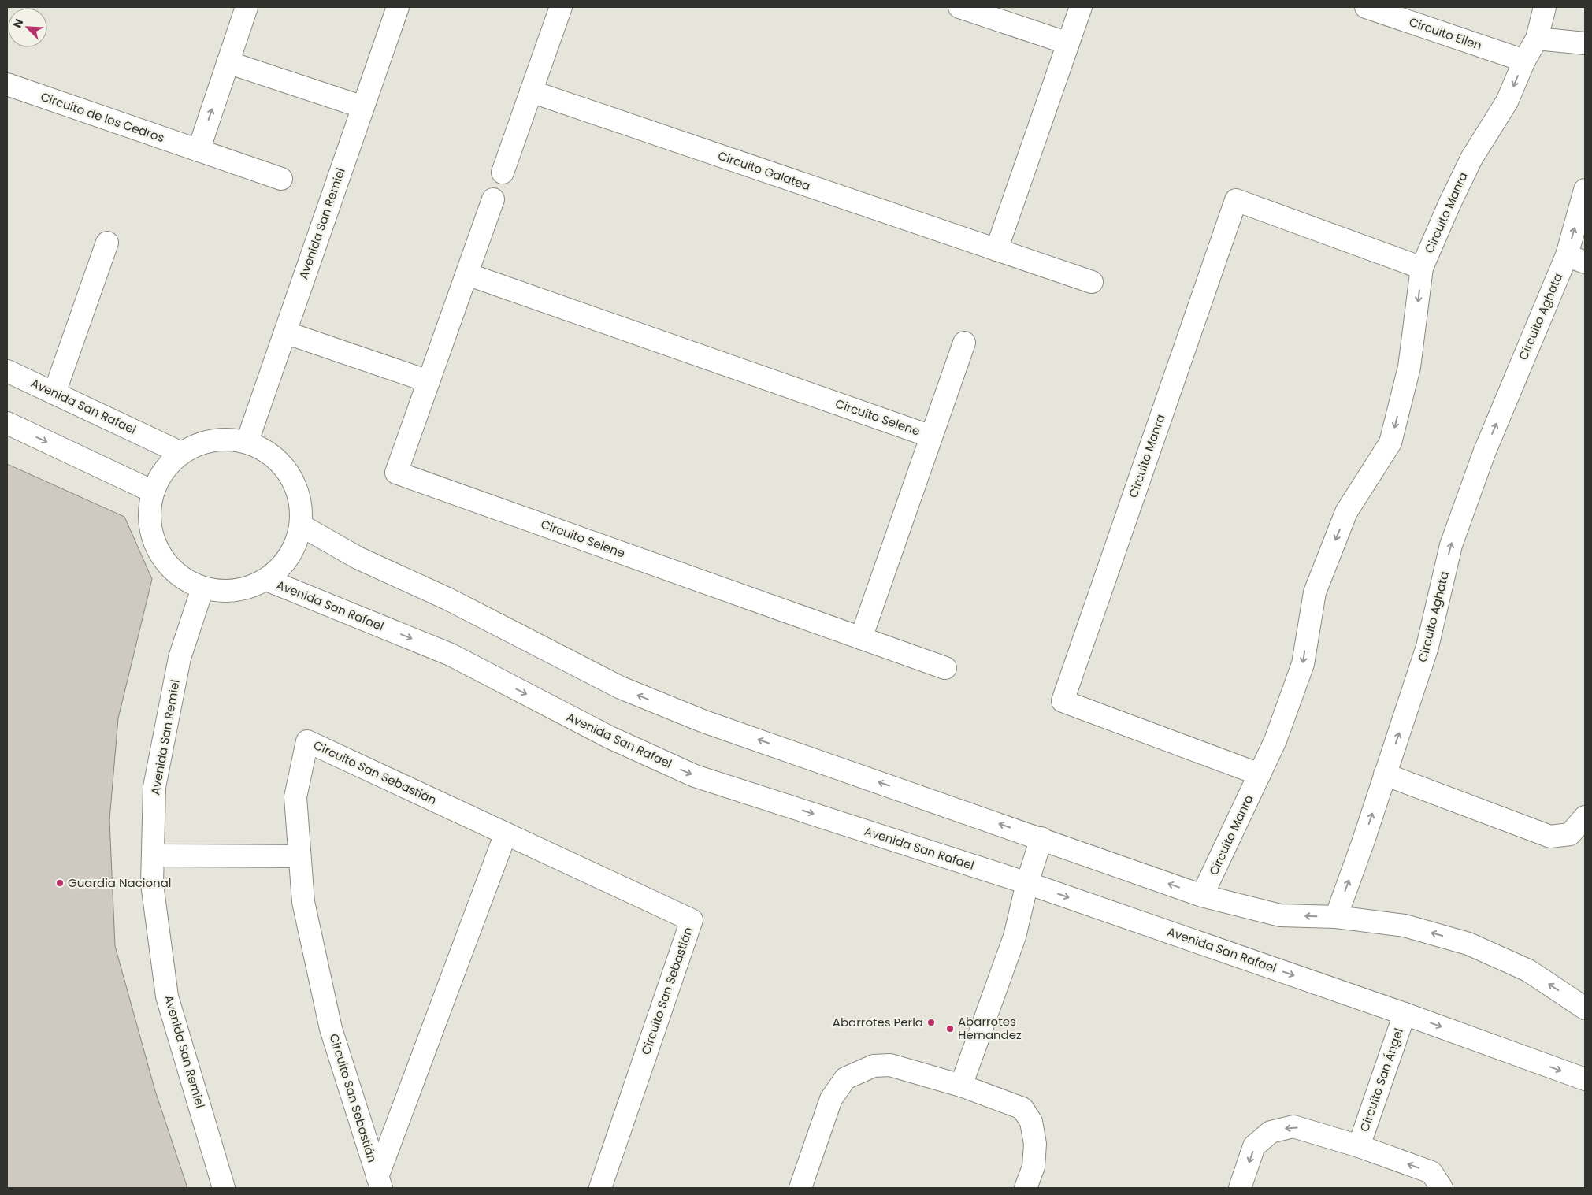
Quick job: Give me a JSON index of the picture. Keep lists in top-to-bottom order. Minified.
{"streets":{"street":["Circuito Ellen","Circuito de los Cedros","Circuito Galatea","Circuito Manra","Avenida San Remiel","Circuito Aghata","Avenida San Rafael","Circuito Selene","Circuito San Sebastián","Circuito San Ángel"]},"crossings":[["Circuito Ellen","Circuito Manra"],["Avenida San Rafael","Circuito San Ángel"]],"one_way":["Circuito Manra","Circuito Aghata"],"places":["Guardia Nacional","Abarrotes Perla","Abarrotes Hernandez"],"north":"top left"}
